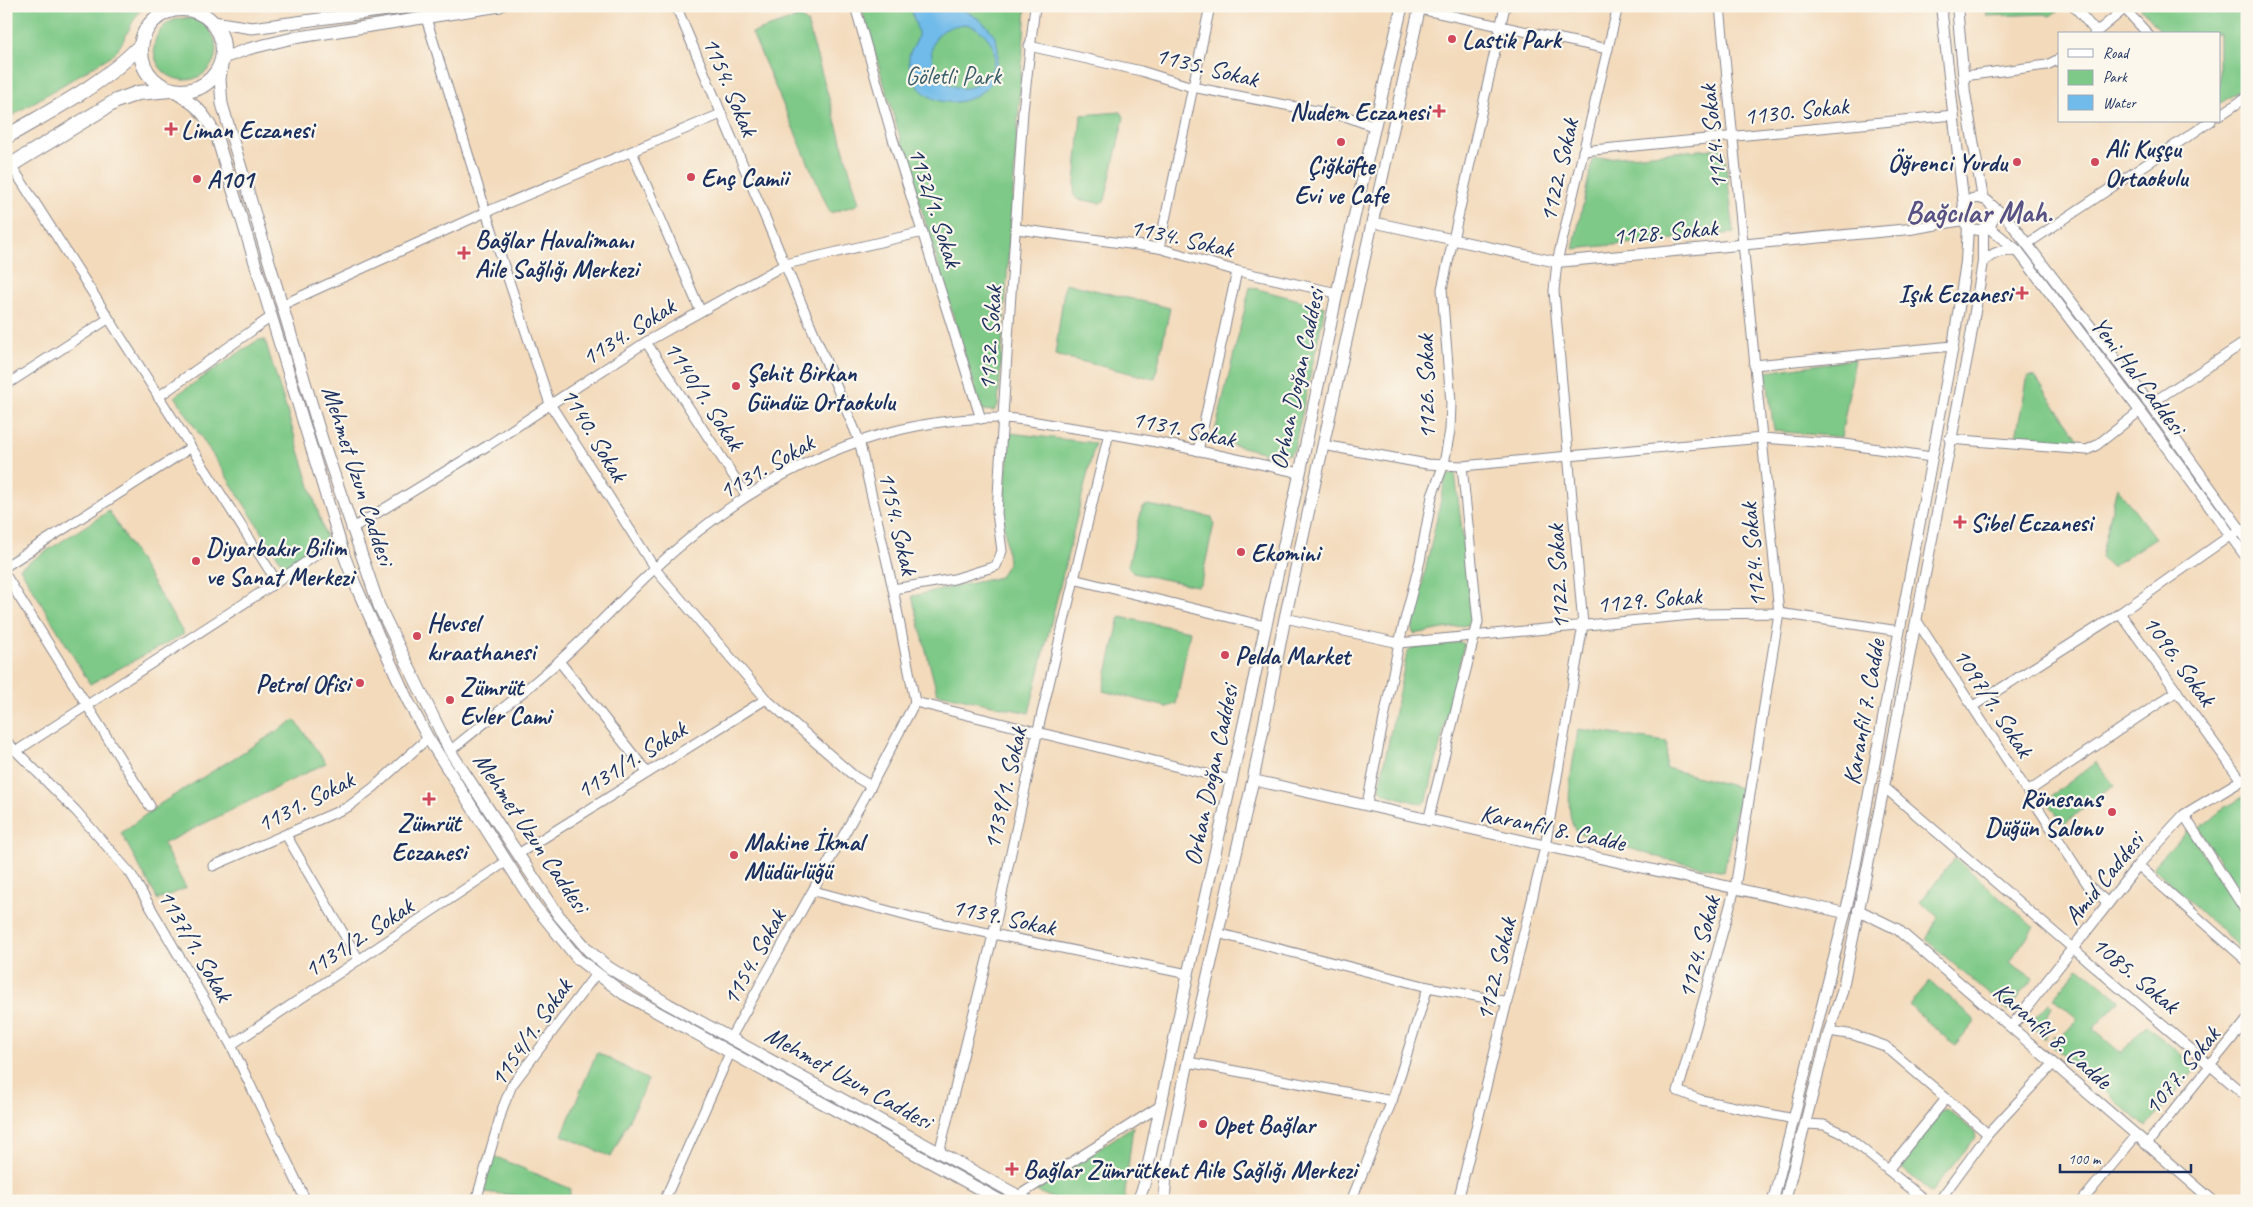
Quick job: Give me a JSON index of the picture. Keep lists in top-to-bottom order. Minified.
{"streets":{"main road":["Orhan Doğan Caddesi","Mehmet Uzun Caddesi"],"street":["1135. Sokak","1154. Sokak","1130. Sokak","1124. Sokak","1122. Sokak","1132/1. Sokak","1128. Sokak","1134. Sokak","1132. Sokak","Yeni Hal Caddesi","1126. Sokak","1140/1. Sokak","1131. Sokak","1140. Sokak","1129. Sokak","1096. Sokak","1097/1. Sokak","Karanfil 7. Cadde","1131/1. Sokak","1139/1. Sokak","Karanfil 8. Cadde","Amid Caddesi","1139. Sokak","1131/2. Sokak","1137/1. Sokak","1085. Sokak","1154/1. Sokak","1077. Sokak"]},"crossings":[["1135. Sokak","1132. Sokak"],["1135. Sokak","Orhan Doğan Caddesi"],["1154. Sokak","1134. Sokak"],["1154. Sokak","1132. Sokak"],["1154. Sokak","1131. Sokak"],["1154. Sokak","1140. Sokak"],["1154. Sokak","Mehmet Uzun Caddesi"],["1154. Sokak","1139. Sokak"],["1130. Sokak","1124. Sokak"],["1130. Sokak","1122. Sokak"],["1124. Sokak","1128. Sokak"],["1124. Sokak","1129. Sokak"],["1124. Sokak","Karanfil 7. Cadde"],["1124. Sokak","Karanfil 8. Cadde"],["1122. Sokak","1128. Sokak"],["1122. Sokak","1129. Sokak"],["1122. Sokak","Karanfil 8. Cadde"],["1132/1. Sokak","1134. Sokak"],["1132/1. Sokak","1131. Sokak"],["1128. Sokak","Yeni Hal Caddesi"],["1128. Sokak","1126. Sokak"],["1128. Sokak","Karanfil 7. Cadde"],["1134. Sokak","1132. Sokak"],["1134. Sokak","Orhan Doğan Caddesi"],["1134. Sokak","1140/1. Sokak"],["1134. Sokak","1140. Sokak"],["1134. Sokak","Mehmet Uzun Caddesi"],["1132. Sokak","1131. Sokak"],["Yeni Hal Caddesi","Karanfil 7. Cadde"],["Orhan Doğan Caddesi","1131. Sokak"],["Orhan Doğan Caddesi","1139. Sokak"],["1126. Sokak","1129. Sokak"],["1126. Sokak","Karanfil 8. Cadde"],["1140/1. Sokak","1131. Sokak"],["1131. Sokak","1140. Sokak"],["1131. Sokak","Mehmet Uzun Caddesi"],["1131. Sokak","1139/1. Sokak"],["1140. Sokak","1131/1. Sokak"],["Mehmet Uzun Caddesi","1131/1. Sokak"],["Mehmet Uzun Caddesi","1139/1. Sokak"],["1129. Sokak","Karanfil 7. Cadde"],["1096. Sokak","Amid Caddesi"],["1097/1. Sokak","Karanfil 7. Cadde"],["1097/1. Sokak","Amid Caddesi"],["Karanfil 7. Cadde","Karanfil 8. Cadde"],["Karanfil 7. Cadde","1085. Sokak"],["1139/1. Sokak","1139. Sokak"],["Karanfil 8. Cadde","Amid Caddesi"],["Karanfil 8. Cadde","1077. Sokak"],["Amid Caddesi","1085. Sokak"],["1131/2. Sokak","1137/1. Sokak"],["1085. Sokak","1077. Sokak"]],"districts":["Bağcılar Mah."],"parks":["Göletli Park"],"places":{"other":["Lastik Park","Çiğköfte Evi ve Cafe","Öğrenci Yurdu","Ali Kuşçu Ortaokulu","Enç Camii","A101","Şehit Birkan Gündüz Ortaokulu","Ekomini","Diyarbakır Bilim ve Sanat Merkezi","Hevsel kıraathanesi","Pelda Market","Petrol Ofisi","Zümrüt Evler Cami","Rönesans Düğün Salonu","Makine İkmal Müdürlüğü","Opet Bağlar"],"health":["Nudem Eczanesi","Liman Eczanesi","Bağlar Havalimanı Aile Sağlığı Merkezi","Işık Eczanesi","Sibel Eczanesi","Zümrüt Eczanesi","Bağlar Zümrütkent Aile Sağlığı Merkezi"]},"legend":["Road","Park","Water"],"scale_bar":"100 m"}
